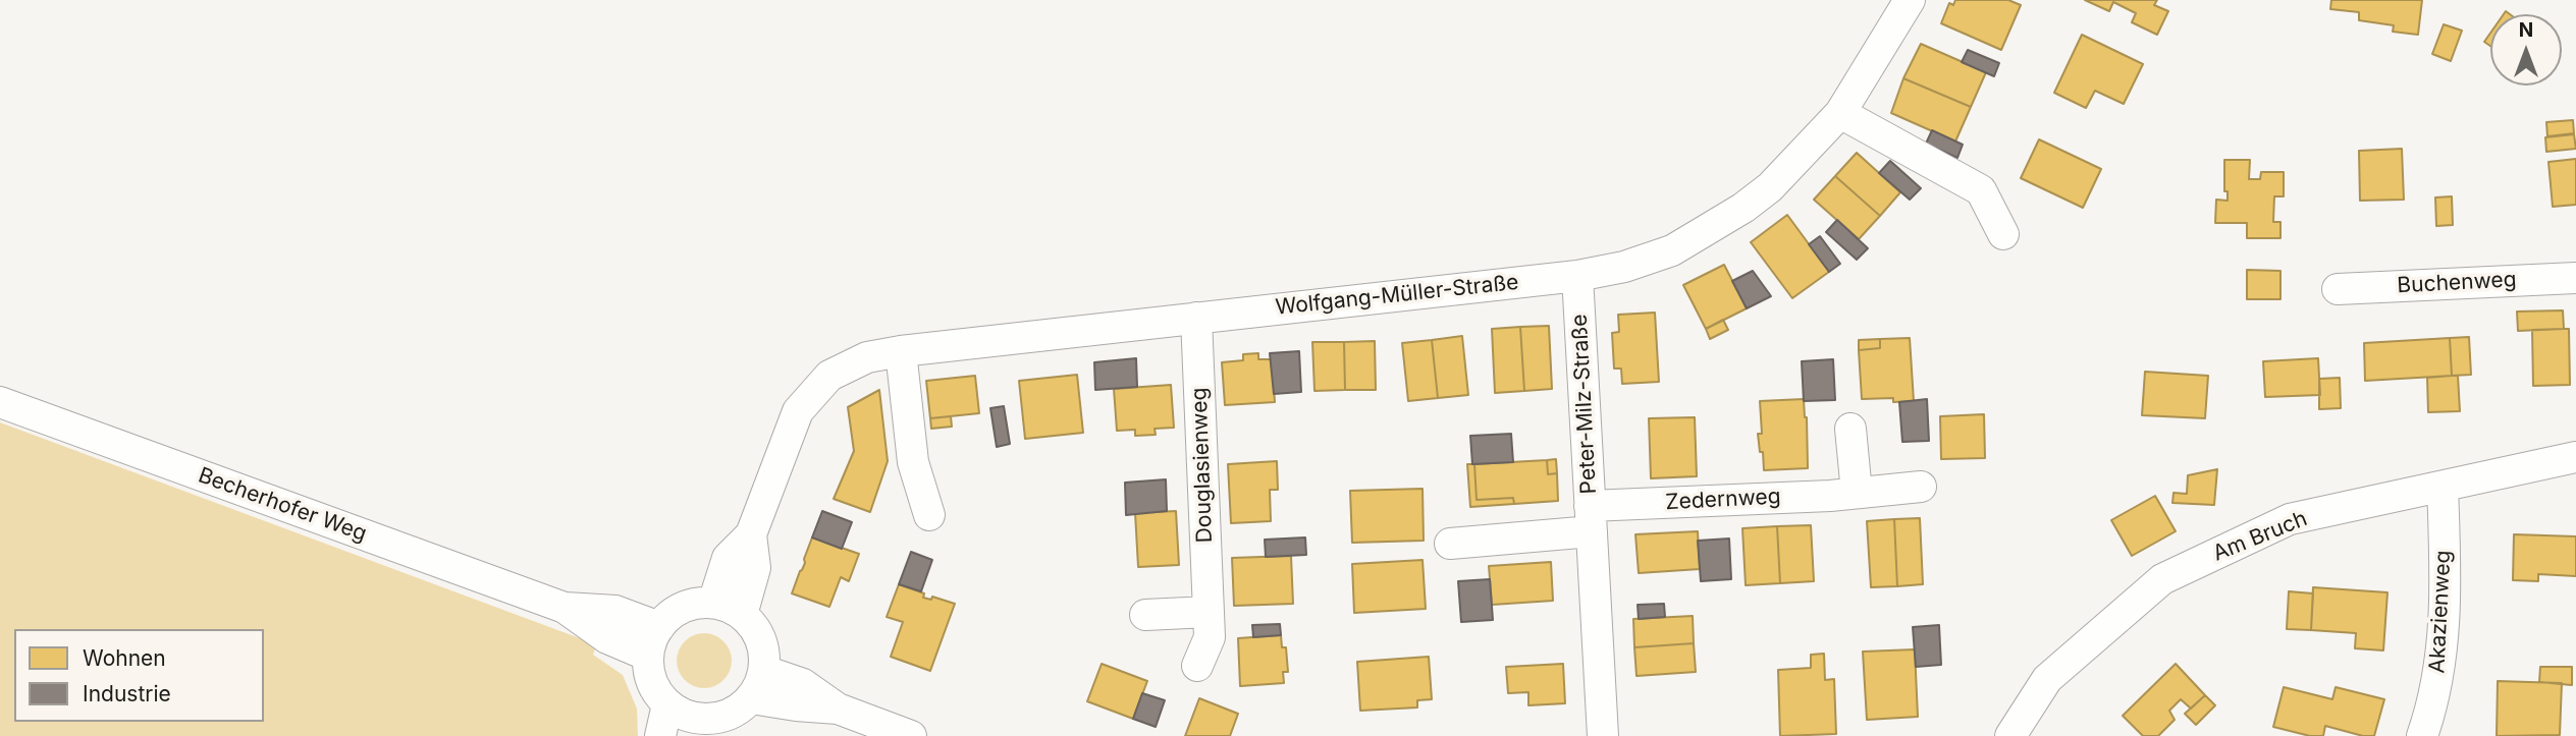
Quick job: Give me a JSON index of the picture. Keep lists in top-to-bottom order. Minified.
{"streets":{"street":["Buchenweg","Wolfgang-Müller-Straße","Peter-Milz-Straße","Douglasienweg","Zedernweg","Becherhofer Weg","Am Bruch","Akazienweg"]},"crossings":[["Wolfgang-Müller-Straße","Peter-Milz-Straße"],["Wolfgang-Müller-Straße","Douglasienweg"],["Wolfgang-Müller-Straße","Becherhofer Weg"],["Peter-Milz-Straße","Zedernweg"],["Am Bruch","Akazienweg"]],"legend":["Wohnen","Industrie"],"north":"top"}
